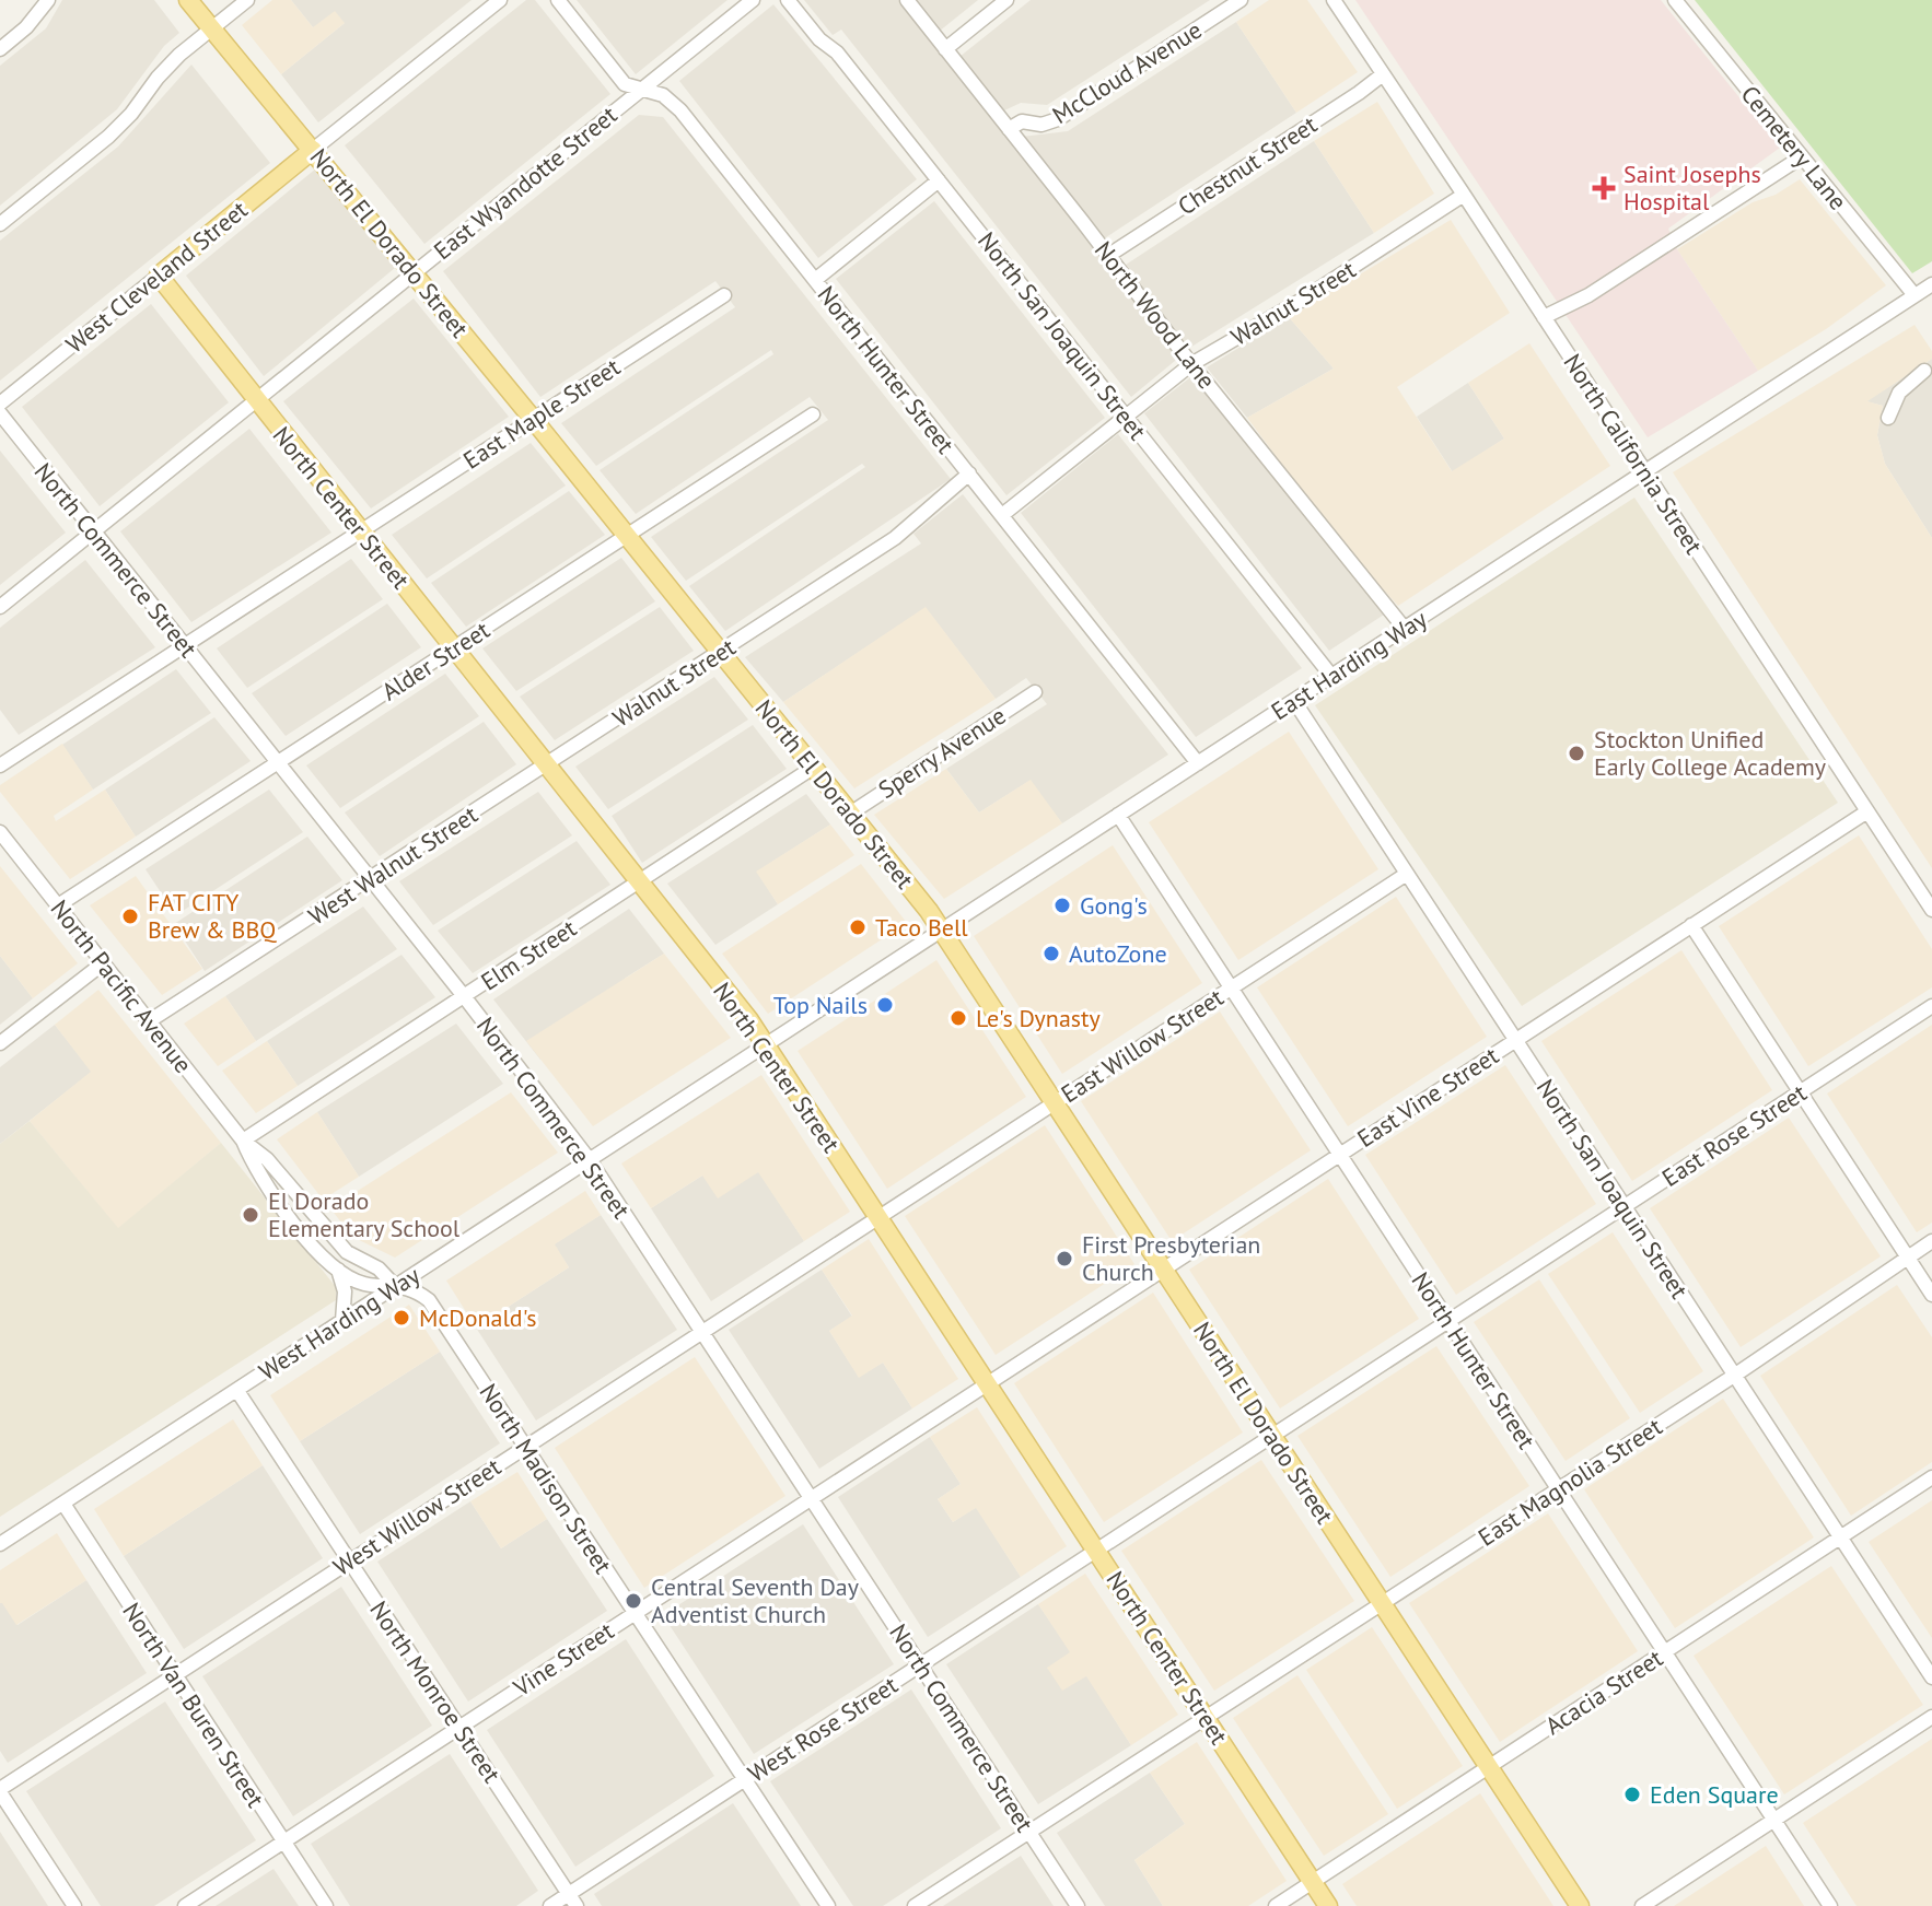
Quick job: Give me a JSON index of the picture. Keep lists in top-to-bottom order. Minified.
{"streets":{"main road":["North El Dorado Street","West Cleveland Street","North Center Street"],"street":["McCloud Avenue","Cemetery Lane","Chestnut Street","East Wyandotte Street","Walnut Street","North Wood Lane","North San Joaquin Street","North Hunter Street","East Maple Street","North California Street","North Commerce Street","Alder Street","East Harding Way","Sperry Avenue","West Walnut Street","Elm Street","North Pacific Avenue","East Willow Street","East Vine Street","East Rose Street","West Harding Way","North Madison Street","East Magnolia Street","West Willow Street","Vine Street","North Monroe Street","Acacia Street","North Van Buren Street","West Rose Street"]},"crossings":[["McCloud Avenue","North Wood Lane"],["Cemetery Lane","East Harding Way"],["Chestnut Street","North Wood Lane"],["Chestnut Street","North California Street"],["East Wyandotte Street","North El Dorado Street"],["East Wyandotte Street","North Hunter Street"],["East Wyandotte Street","North Center Street"],["East Wyandotte Street","North Commerce Street"],["North El Dorado Street","West Cleveland Street"],["North El Dorado Street","Walnut Street"],["North El Dorado Street","East Maple Street"],["North El Dorado Street","Alder Street"],["North El Dorado Street","East Harding Way"],["North El Dorado Street","Sperry Avenue"],["North El Dorado Street","Elm Street"],["North El Dorado Street","East Willow Street"],["North El Dorado Street","East Vine Street"],["North El Dorado Street","East Rose Street"],["North El Dorado Street","East Magnolia Street"],["North El Dorado Street","Acacia Street"],["West Cleveland Street","North Center Street"],["Walnut Street","North Wood Lane"],["Walnut Street","North San Joaquin Street"],["Walnut Street","North Hunter Street"],["Walnut Street","North California Street"],["Walnut Street","North Center Street"],["Walnut Street","West Walnut Street"],["North Wood Lane","East Harding Way"],["North San Joaquin Street","East Harding Way"],["North San Joaquin Street","East Willow Street"],["North San Joaquin Street","East Vine Street"],["North San Joaquin Street","East Rose Street"],["North San Joaquin Street","East Magnolia Street"],["North San Joaquin Street","Acacia Street"],["North Hunter Street","East Harding Way"],["North Hunter Street","East Willow Street"],["North Hunter Street","East Vine Street"],["North Hunter Street","East Rose Street"],["North Hunter Street","East Magnolia Street"],["North Hunter Street","Acacia Street"],["East Maple Street","North Center Street"],["East Maple Street","North Commerce Street"],["North California Street","East Harding Way"],["North California Street","East Vine Street"],["North Center Street","Alder Street"],["North Center Street","East Harding Way"],["North Center Street","West Walnut Street"],["North Center Street","Elm Street"],["North Center Street","East Willow Street"],["North Center Street","East Vine Street"],["North Center Street","East Rose Street"],["North Center Street","West Harding Way"],["North Center Street","East Magnolia Street"],["North Center Street","West Willow Street"],["North Center Street","Vine Street"],["North Center Street","Acacia Street"],["North Center Street","West Rose Street"],["North Commerce Street","Alder Street"],["North Commerce Street","West Walnut Street"],["North Commerce Street","Elm Street"],["North Commerce Street","West Harding Way"],["North Commerce Street","East Magnolia Street"],["North Commerce Street","West Willow Street"],["North Commerce Street","Vine Street"],["North Commerce Street","West Rose Street"],["Alder Street","North Pacific Avenue"],["East Harding Way","West Harding Way"],["West Walnut Street","North Pacific Avenue"],["Elm Street","North Pacific Avenue"],["North Pacific Avenue","West Harding Way"],["North Pacific Avenue","North Madison Street"],["East Willow Street","West Willow Street"],["East Vine Street","Vine Street"],["East Rose Street","West Rose Street"],["West Harding Way","North Madison Street"],["West Harding Way","North Monroe Street"],["West Harding Way","North Van Buren Street"],["North Madison Street","West Willow Street"],["North Madison Street","Vine Street"],["North Madison Street","West Rose Street"],["West Willow Street","North Monroe Street"],["West Willow Street","North Van Buren Street"],["Vine Street","North Monroe Street"],["Vine Street","North Van Buren Street"],["North Monroe Street","West Rose Street"]],"places":{"health":["Saint Josephs Hospital"],"other":["Stockton Unified Early College Academy","Gong's","FAT CITY Brew & BBQ","Taco Bell","AutoZone","Top Nails","Le's Dynasty","El Dorado Elementary School","First Presbyterian Church","McDonald's","Central Seventh Day Adventist Church","Eden Square"]}}
